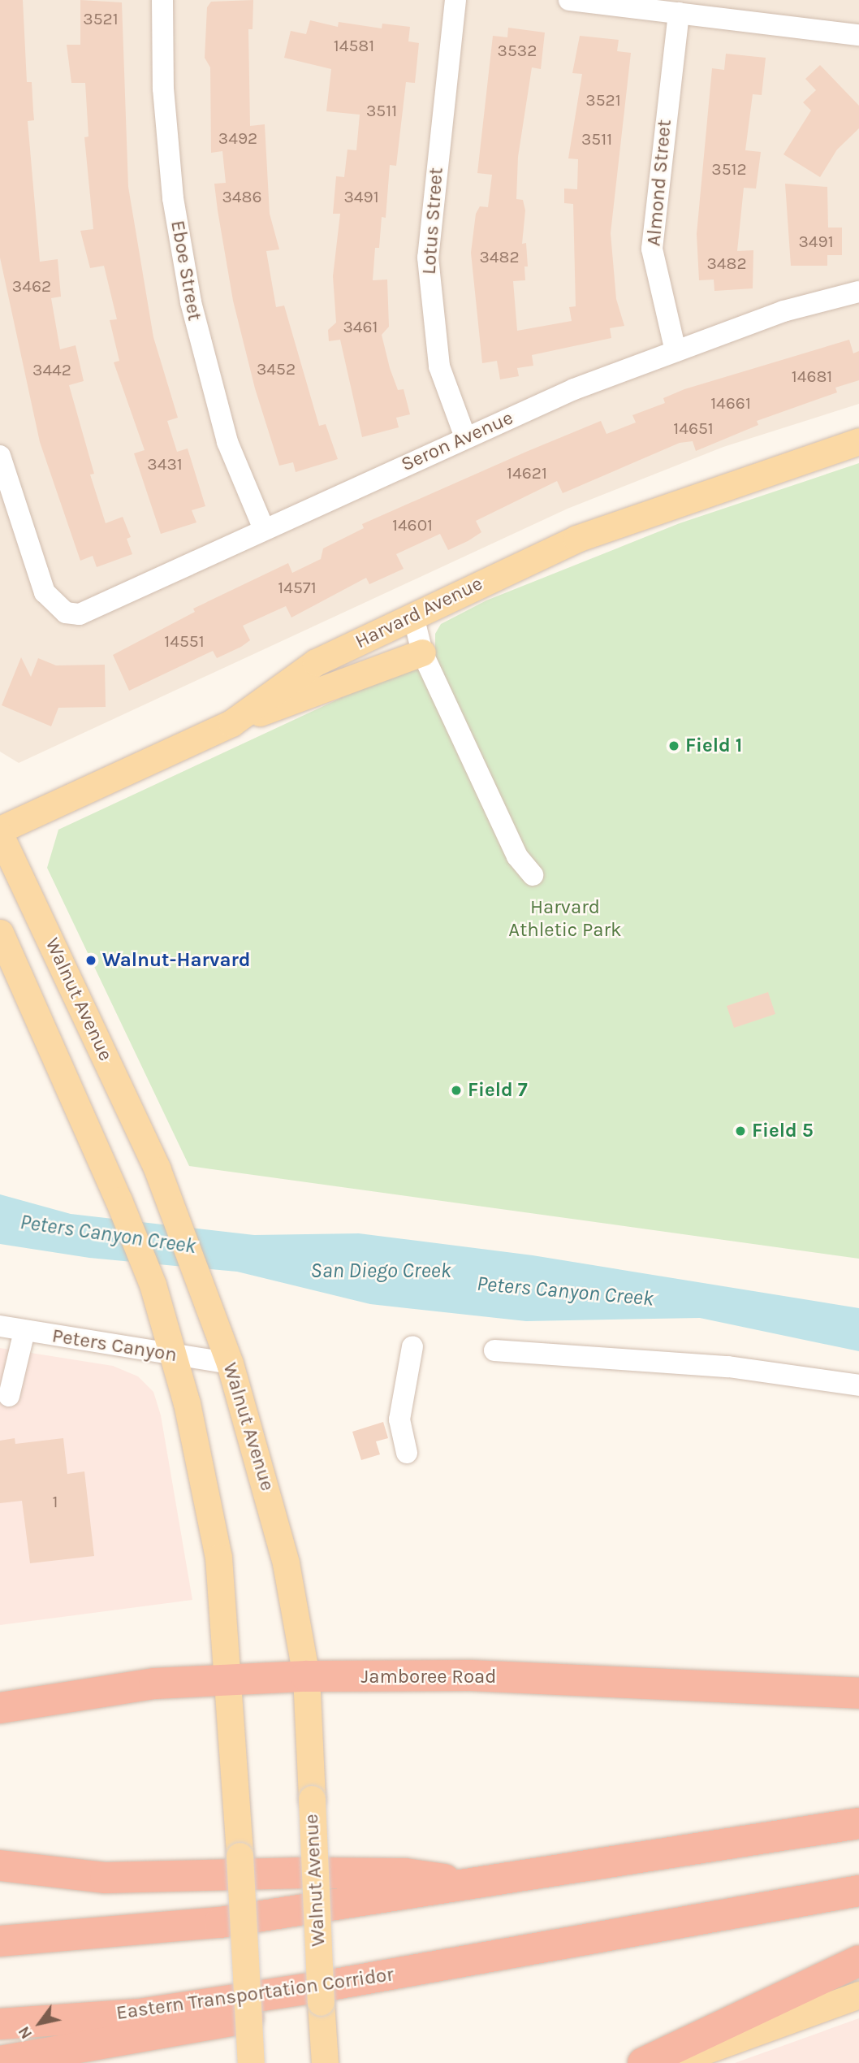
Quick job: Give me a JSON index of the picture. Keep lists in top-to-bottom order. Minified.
{"streets":{"highway":["Jamboree Road","Eastern Transportation Corridor"],"main road":["Harvard Avenue","Walnut Avenue"],"street":["Almond Street","Lotus Street","Eboe Street","Seron Avenue","Peters Canyon"]},"crossings":[["Almond Street","Seron Avenue"],["Lotus Street","Seron Avenue"],["Eboe Street","Seron Avenue"],["Walnut Avenue","Peters Canyon"],["Walnut Avenue","Jamboree Road"]],"water":["Peters Canyon Creek","San Diego Creek"],"parks":["Harvard Athletic Park"],"places":["Field 1","Walnut-Harvard","Field 7","Field 5"],"house_numbers":["3521","14581","3532","3521","3511","3492","3511","3512","3486","3491","3491","3482","3482","3462","3461","3452","3442","14681","14661","14651","3431","14621","14601","14571","14551","1"],"north":"bottom left"}
